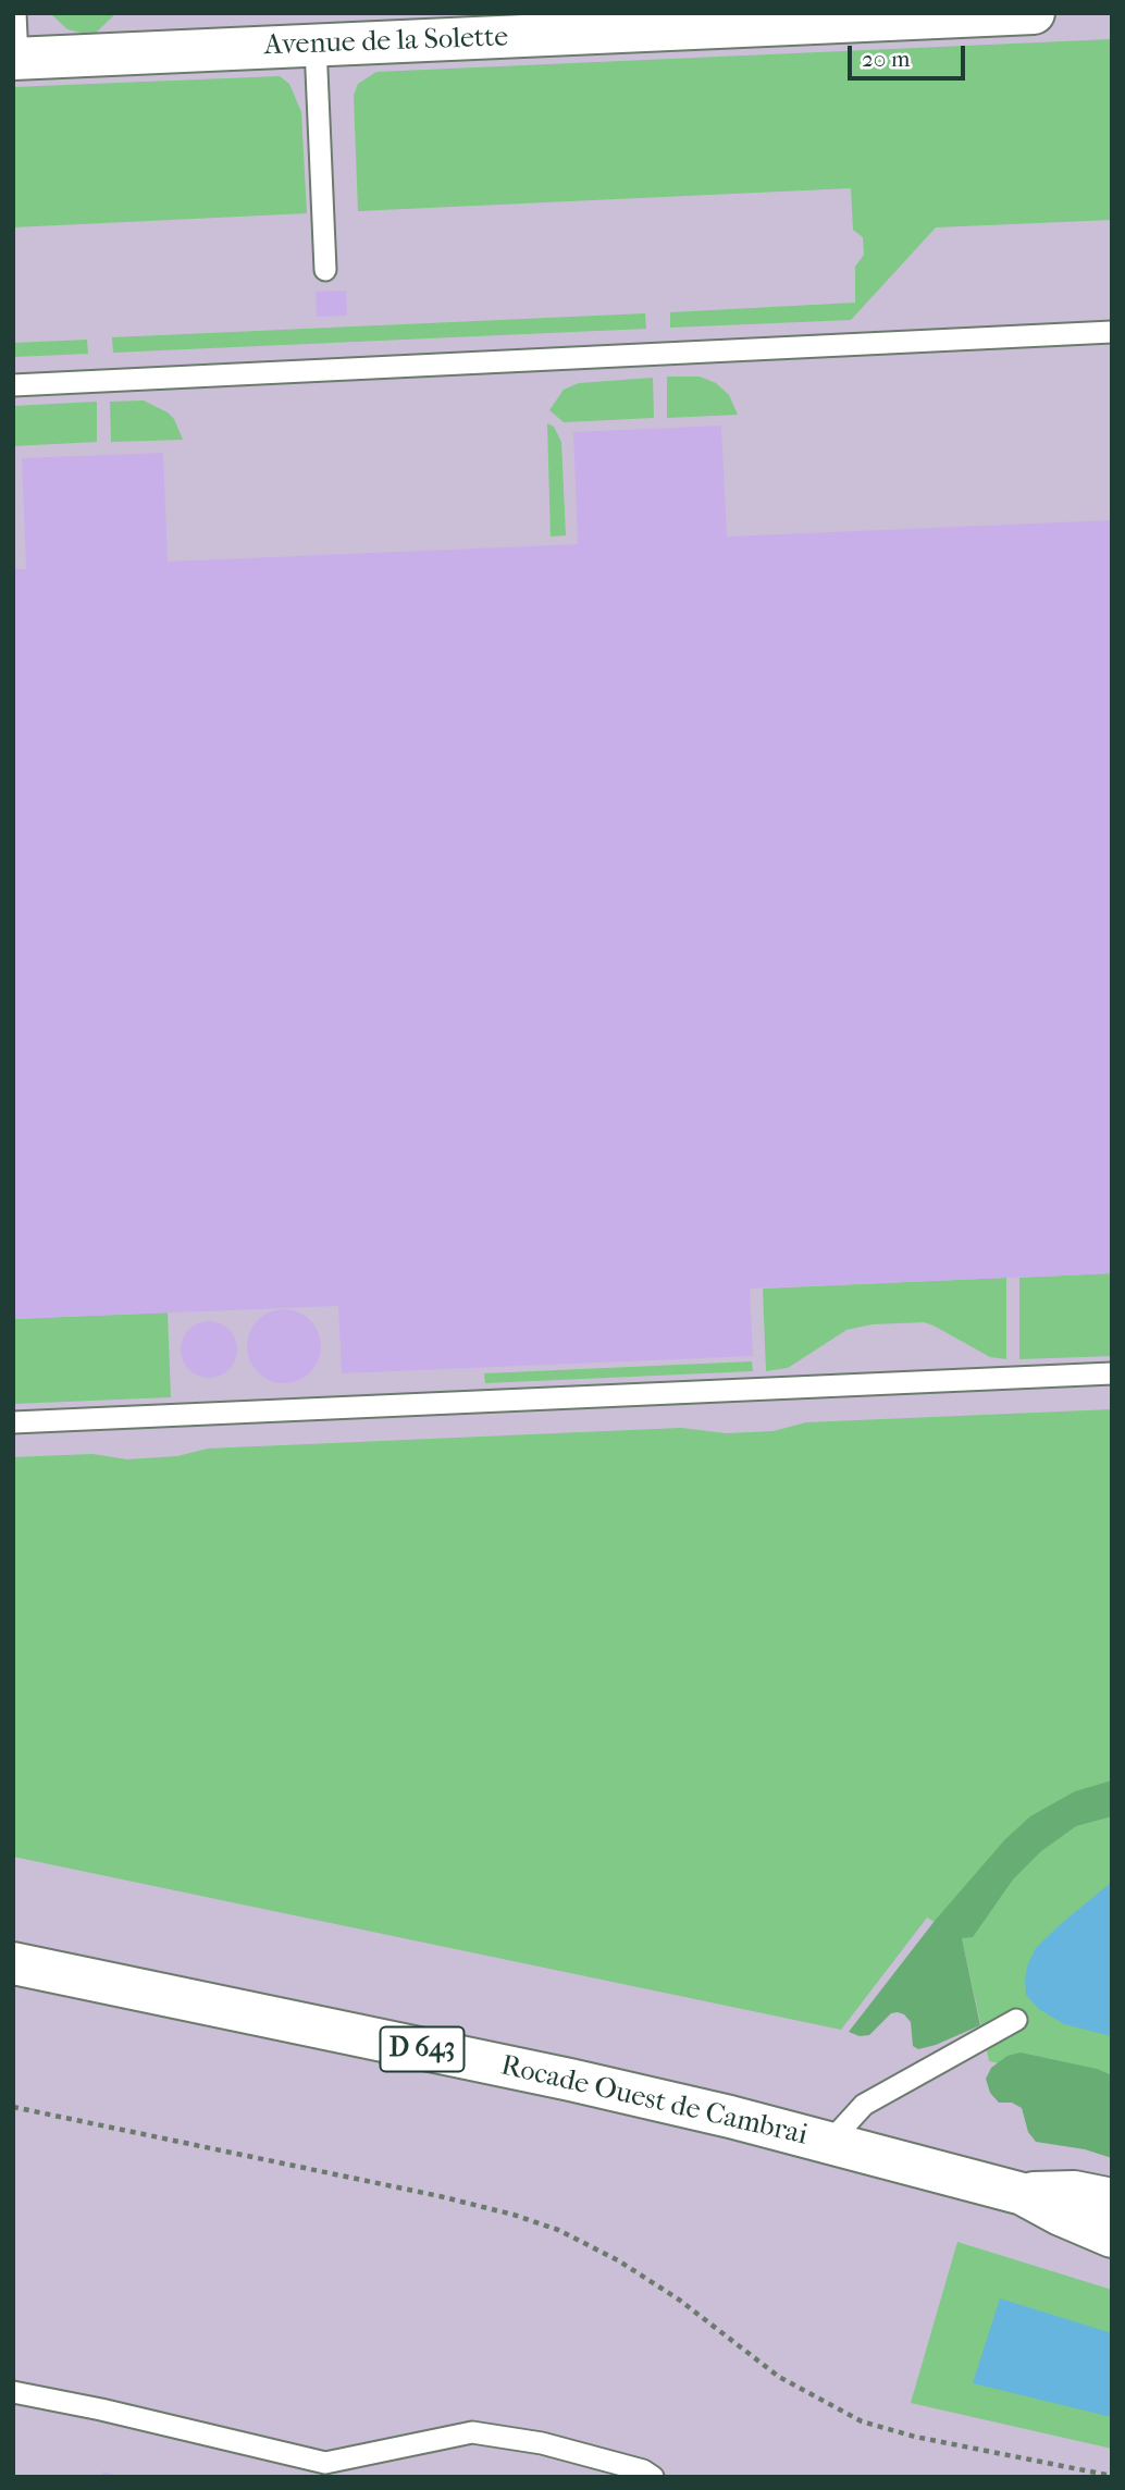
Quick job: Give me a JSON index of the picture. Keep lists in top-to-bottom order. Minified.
{"streets":{"main road":["Avenue de la Solette","D 643","Rocade Ouest de Cambrai"]},"scale_bar":"20 m"}
